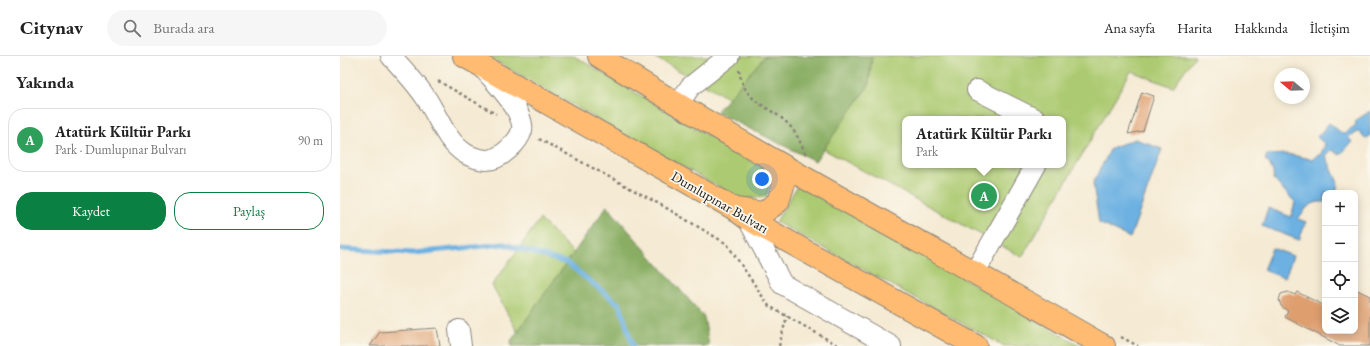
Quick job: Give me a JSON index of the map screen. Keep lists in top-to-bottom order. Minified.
{"streets":{"main road":["Dumlupınar Bulvarı"]},"north":"left","page":{"header":"Citynav","search":"Burada ara","nav":["Ana sayfa","Harita","Hakkında","İletişim"],"heading":"Yakında","list":[{"mark":"A","name":"Atatürk Kültür Parkı","note":"Park · Dumlupınar Bulvarı","value":"90 m"}],"popup":["Atatürk Kültür Parkı","Park"],"buttons":["Kaydet","Paylaş"],"pins":"A","map_buttons":["+","−"]}}
